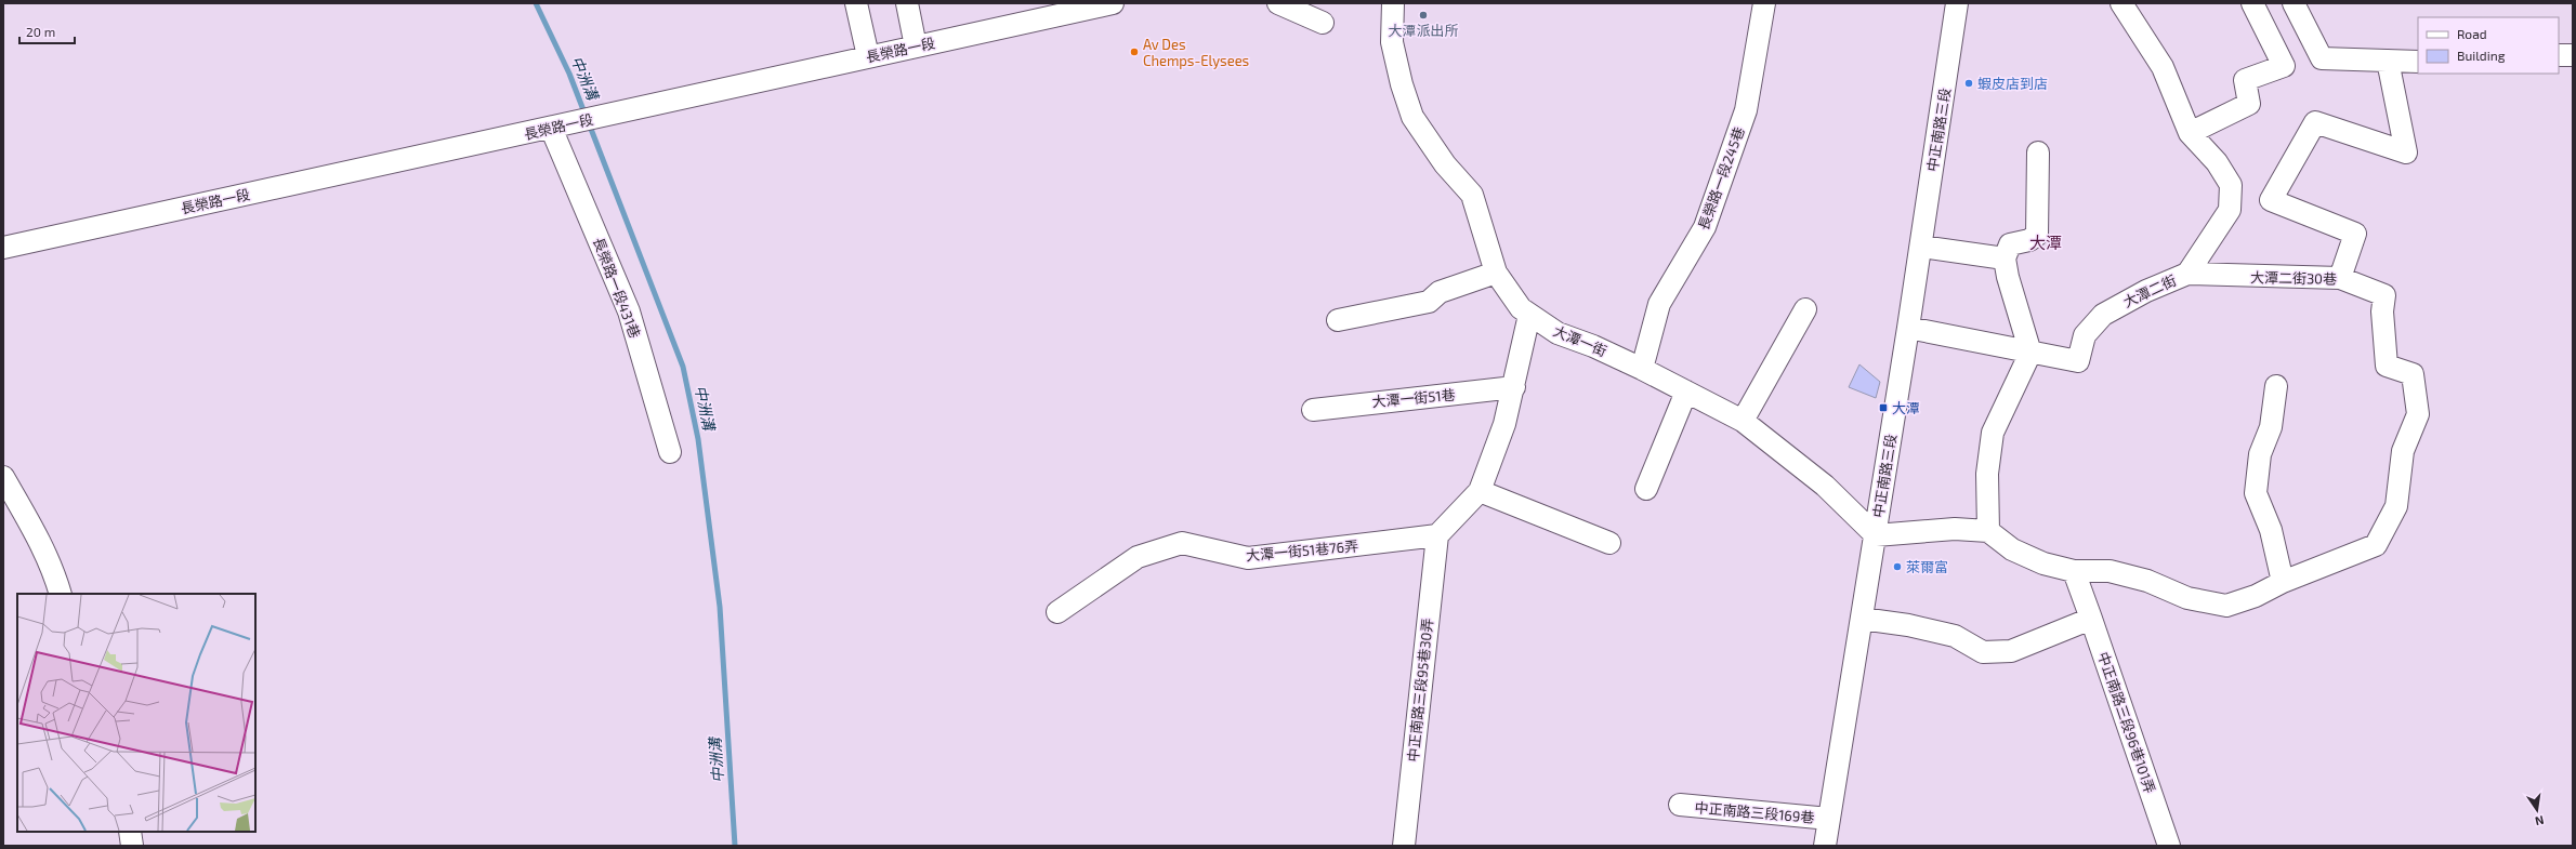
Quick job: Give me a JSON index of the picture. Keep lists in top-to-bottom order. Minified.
{"streets":{"street":["長榮路一段","中正南路三段","長榮路一段245巷","大潭二街30巷","長榮路一段431巷","大潭二街","大潭一街","大潭一街51巷","大潭一街51巷76弄","中正南路三段95巷30弄","中正南路三段96巷101弄","中正南路三段169巷"]},"crossings":[["長榮路一段","長榮路一段431巷"],["中正南路三段","大潭二街"],["中正南路三段","大潭一街"],["中正南路三段","中正南路三段169巷"],["長榮路一段245巷","大潭一街"],["大潭二街30巷","大潭二街"],["大潭一街51巷76弄","中正南路三段95巷30弄"]],"districts":["大潭"],"water":["中洲溝"],"places":{"other":["大潭派出所","Av Des Chemps-Elysees","蝦皮店到店","萊爾富"],"transit":["大潭"]},"legend":["Road","Building"],"scale_bar":"20 m","north":"bottom"}
